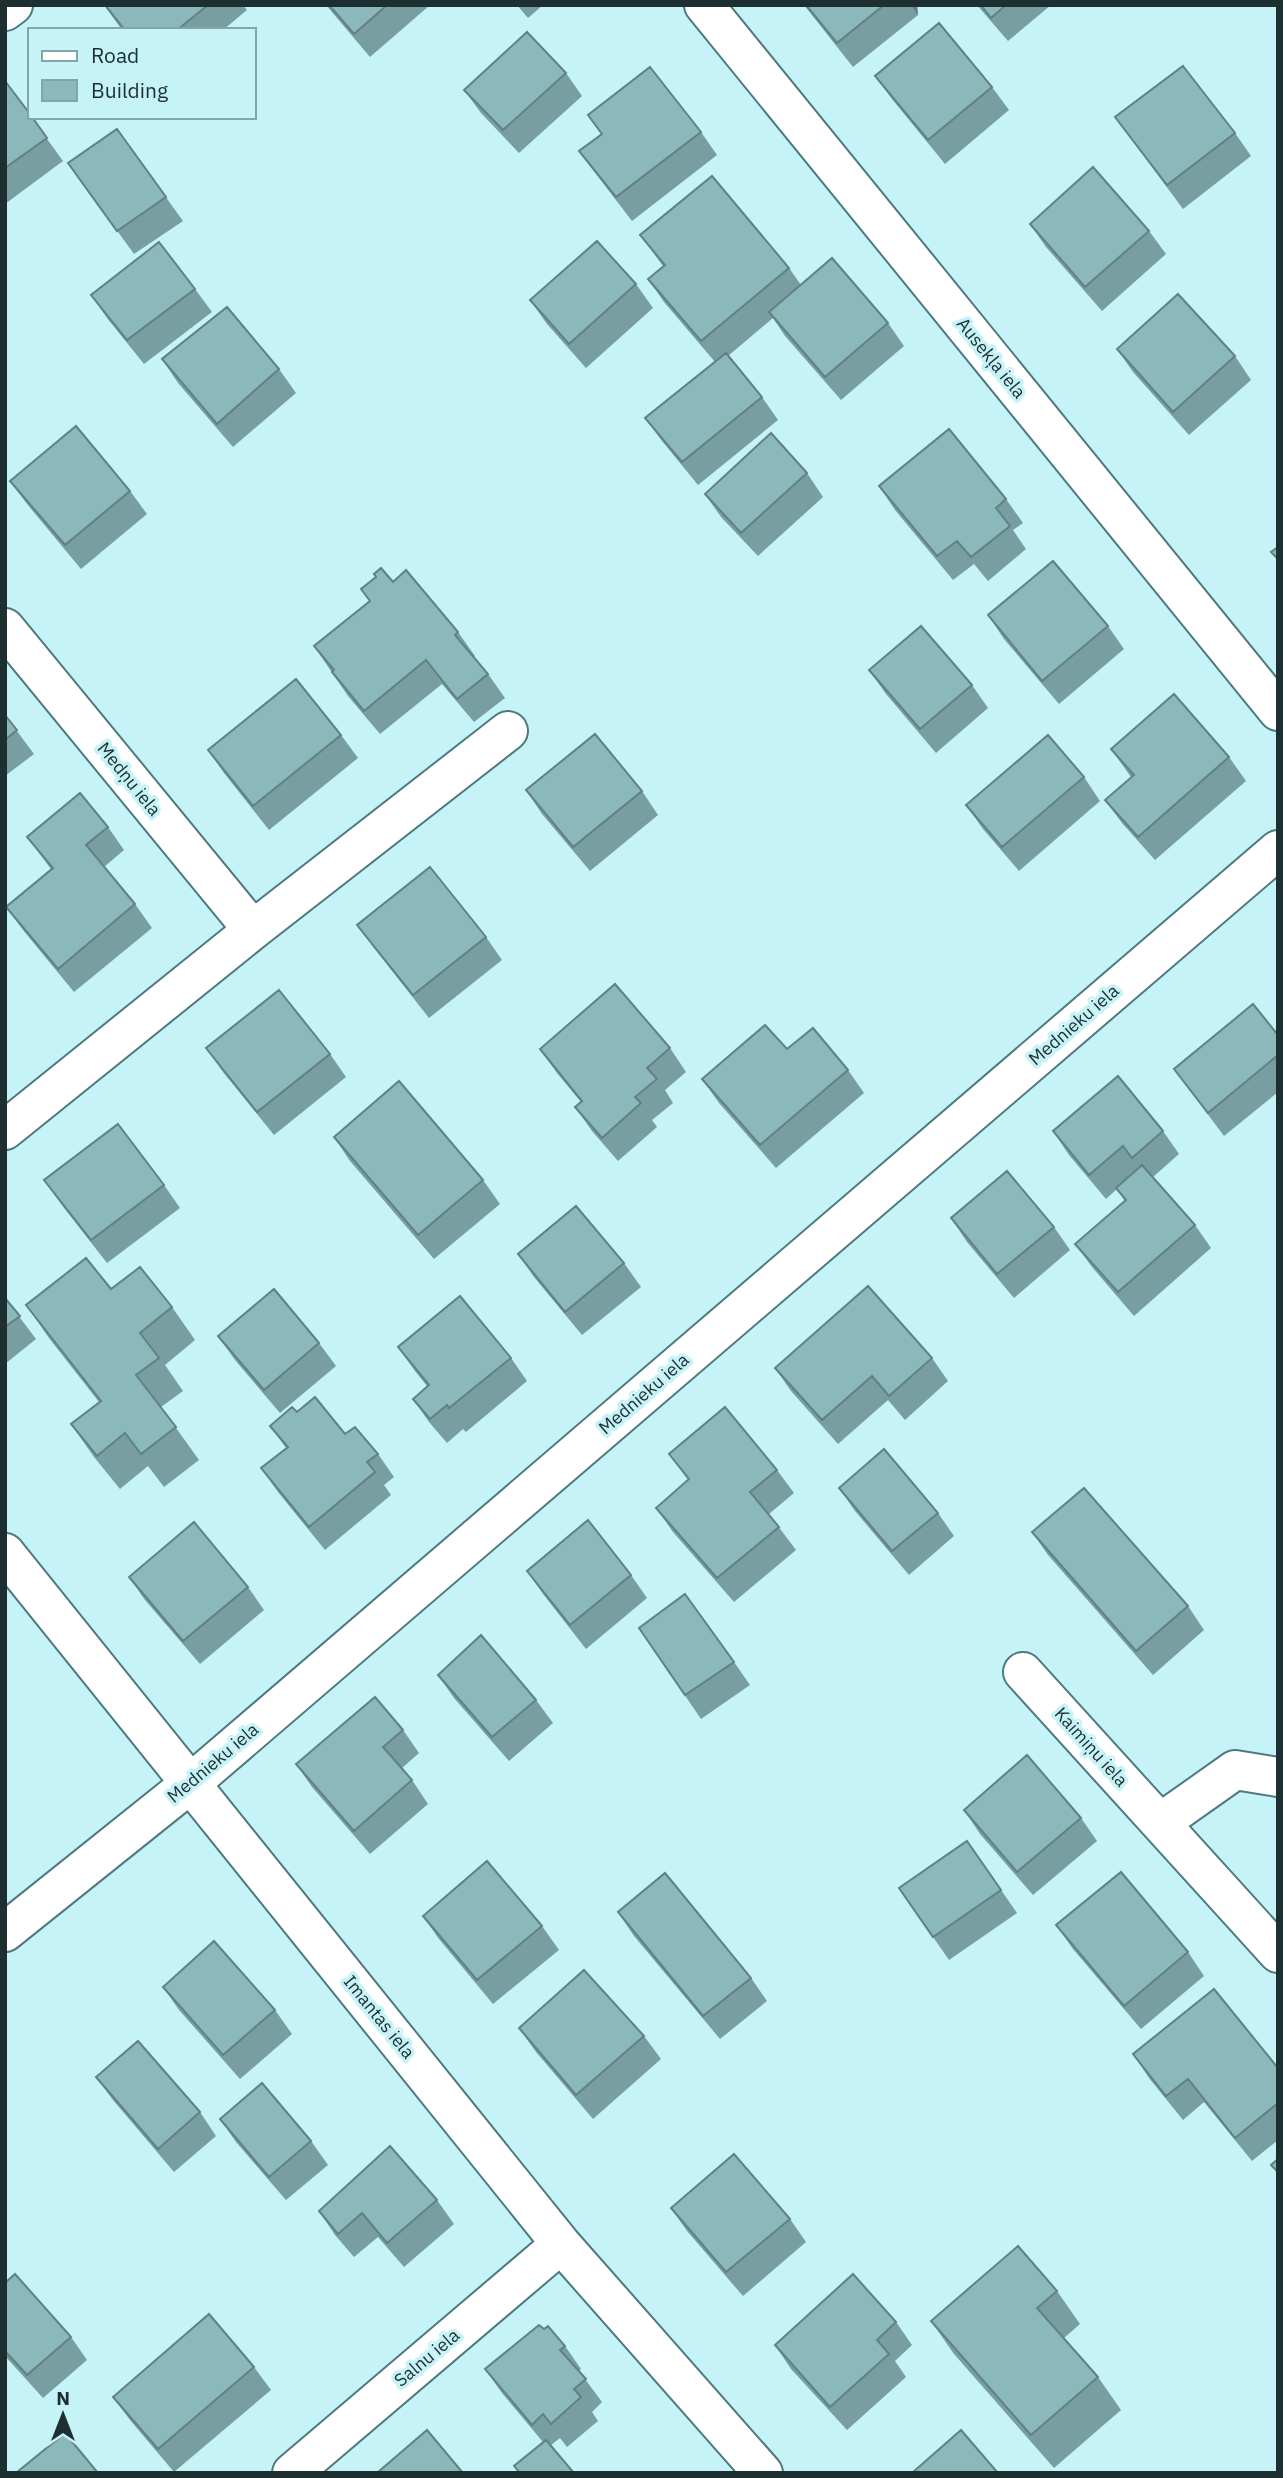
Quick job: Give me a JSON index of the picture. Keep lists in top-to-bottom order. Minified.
{"streets":{"street":["Ausekļa iela","Medņu iela","Mednieku iela","Kaimiņu iela","Imantas iela","Salnu iela"]},"crossings":[["Mednieku iela","Imantas iela"],["Imantas iela","Salnu iela"]],"legend":["Road","Building"],"north":"top"}
